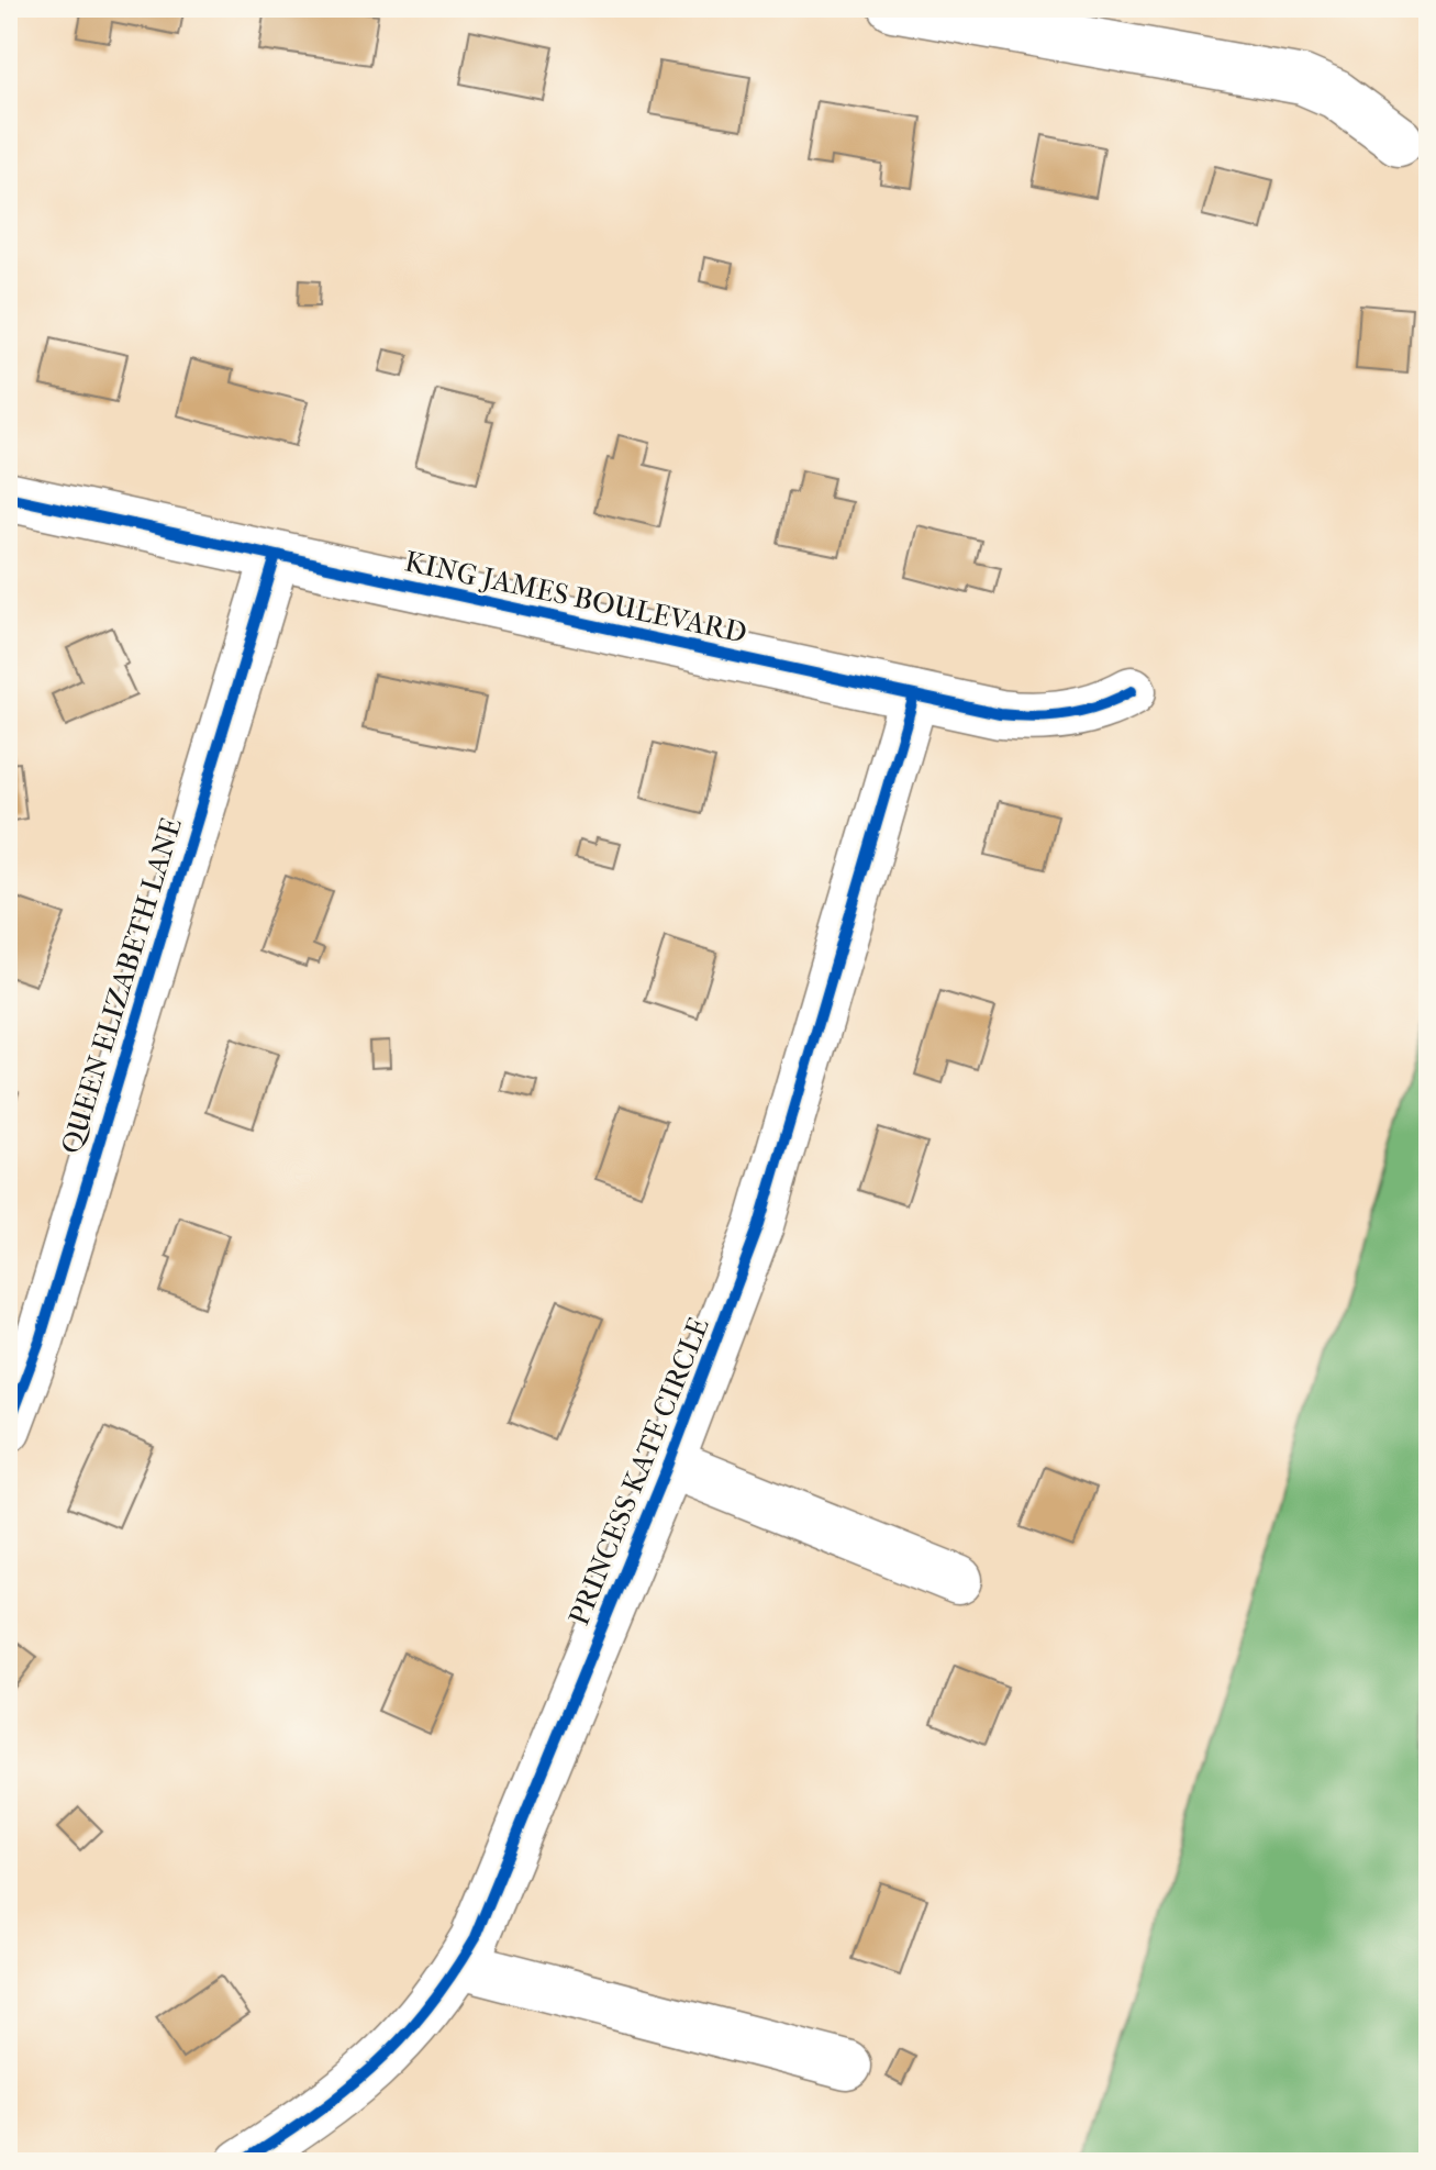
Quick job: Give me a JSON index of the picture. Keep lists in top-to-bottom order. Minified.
{"streets":{"street":["KING JAMES BOULEVARD","QUEEN ELIZABETH LANE","PRINCESS KATE CIRCLE"]},"crossings":[["KING JAMES BOULEVARD","QUEEN ELIZABETH LANE"],["KING JAMES BOULEVARD","PRINCESS KATE CIRCLE"]]}
